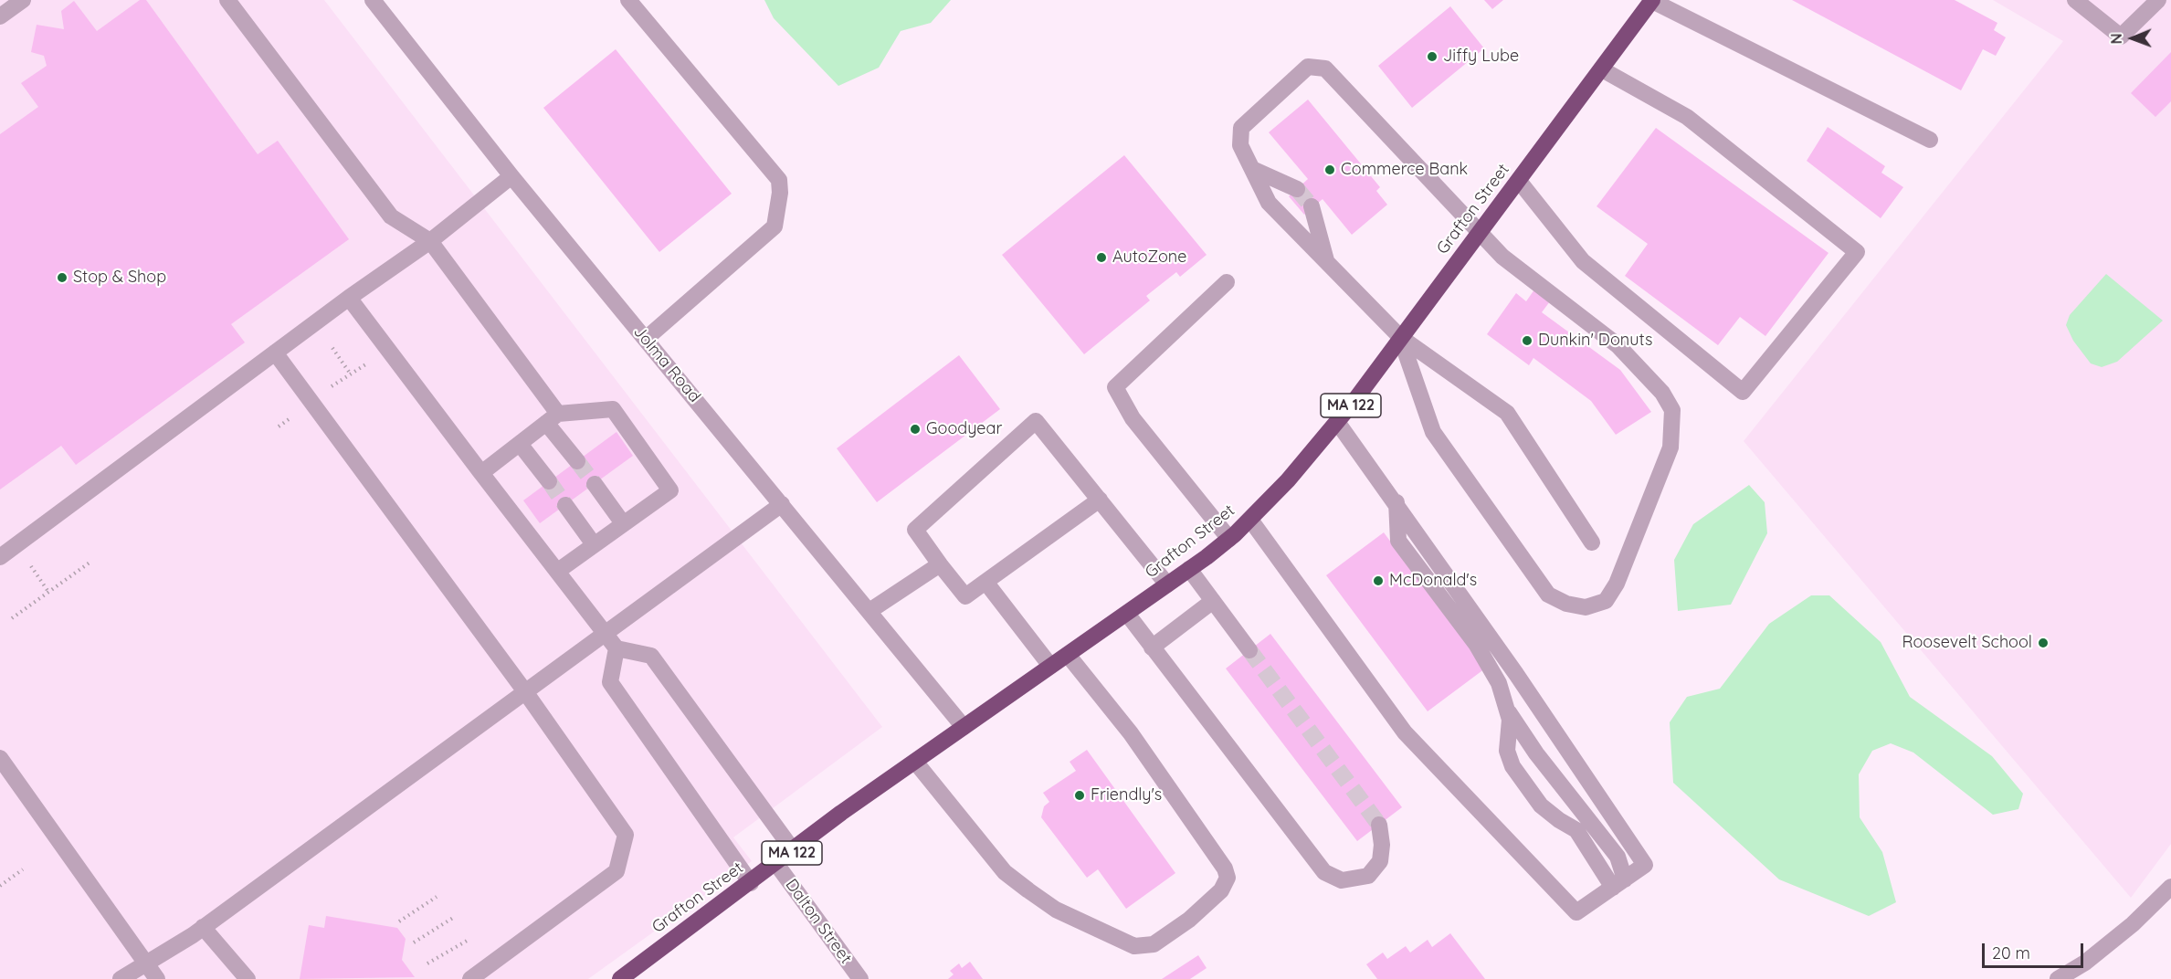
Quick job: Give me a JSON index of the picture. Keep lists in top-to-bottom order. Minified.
{"streets":{"highway":["Grafton Street","MA 122"],"street":["Jolma Road","Dalton Street"]},"crossings":[["Grafton Street","Jolma Road"],["Grafton Street","Dalton Street"]],"places":["Jiffy Lube","Commerce Bank","AutoZone","Stop & Shop","Dunkin' Donuts","Goodyear","McDonald's","Roosevelt School","Friendly's"],"scale_bar":"20 m","north":"left"}
